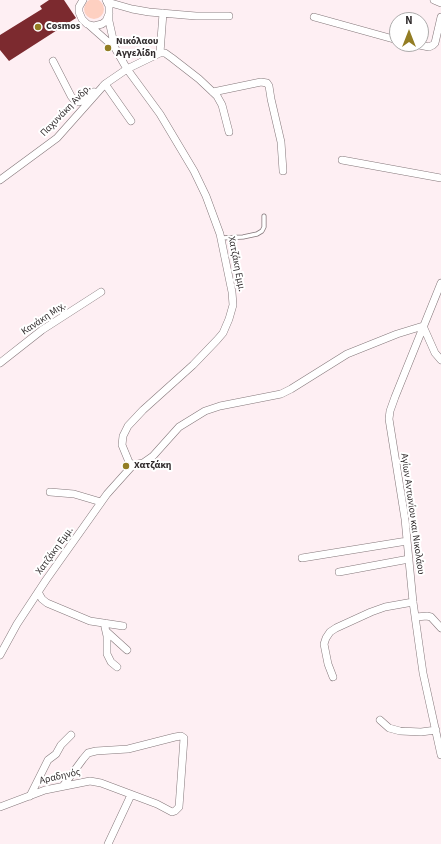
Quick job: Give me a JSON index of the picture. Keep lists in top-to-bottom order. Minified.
{"streets":{"street":["Παχυνάκη Ανδρ.","Χατζάκη Εμμ.","Κανάκη Μιχ.","Αγίων Αντωνίου και Νικολάου","Αραδηνός"]},"crossings":[["Παχυνάκη Ανδρ.","Χατζάκη Εμμ."],["Χατζάκη Εμμ.","Αγίων Αντωνίου και Νικολάου"]],"places":["Cosmos","Νικόλαου Αγγελίδη","Χατζάκη"],"north":"top"}
